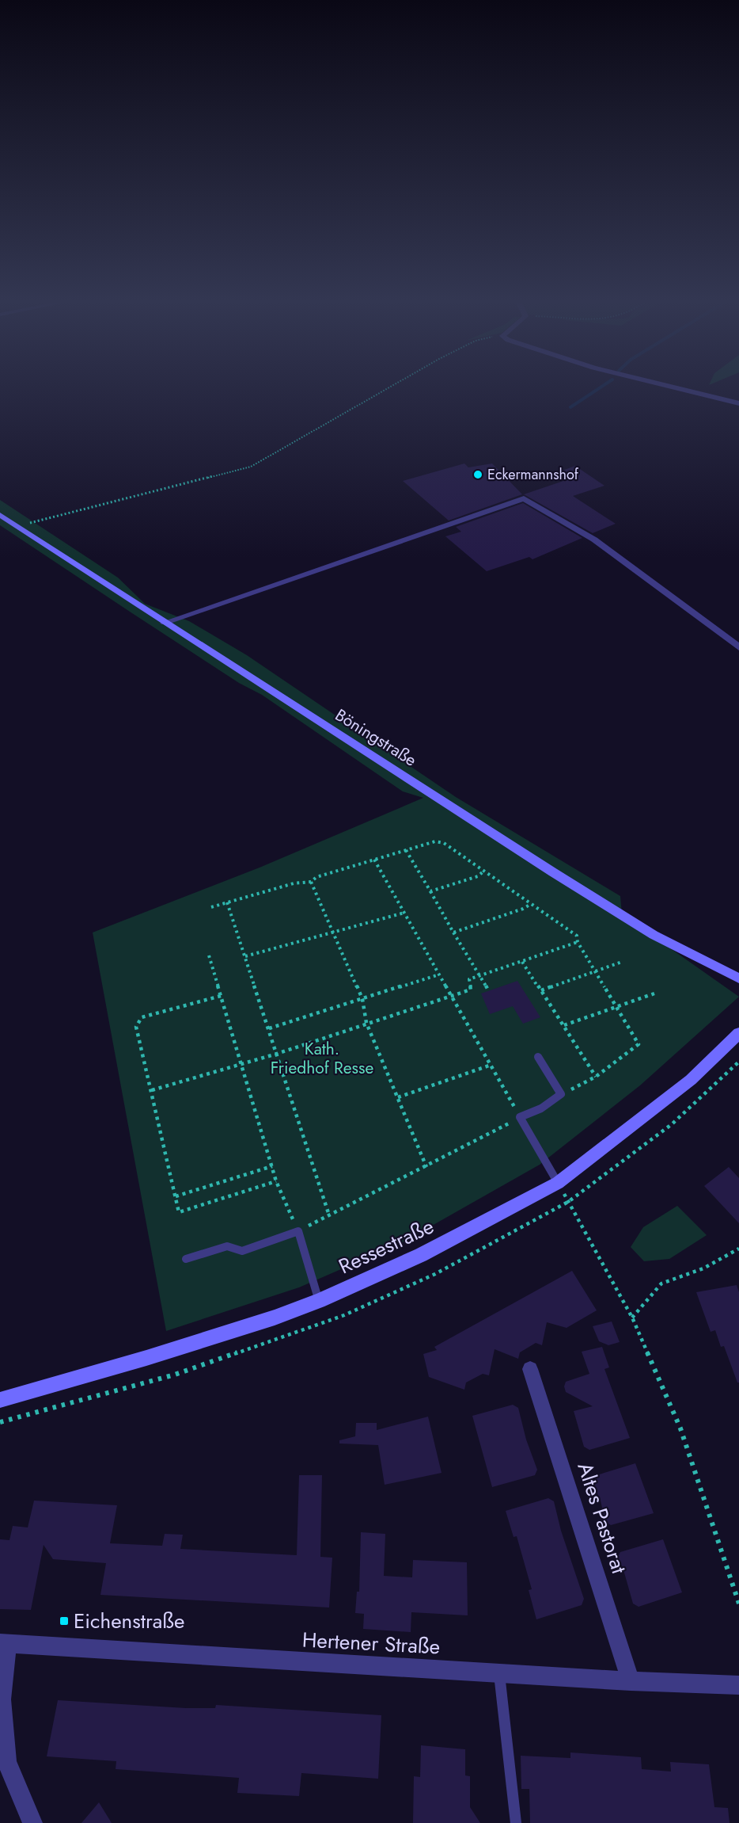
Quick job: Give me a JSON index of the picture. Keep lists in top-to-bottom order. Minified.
{"streets":{"main road":["Böningstraße","Ressestraße"],"street":["Altes Pastorat","Hertener Straße"]},"crossings":[["Altes Pastorat","Hertener Straße"]],"parks":["Kath. Friedhof Resse"],"places":{"other":["Eckermannshof"],"transit":["Eichenstraße"]}}
